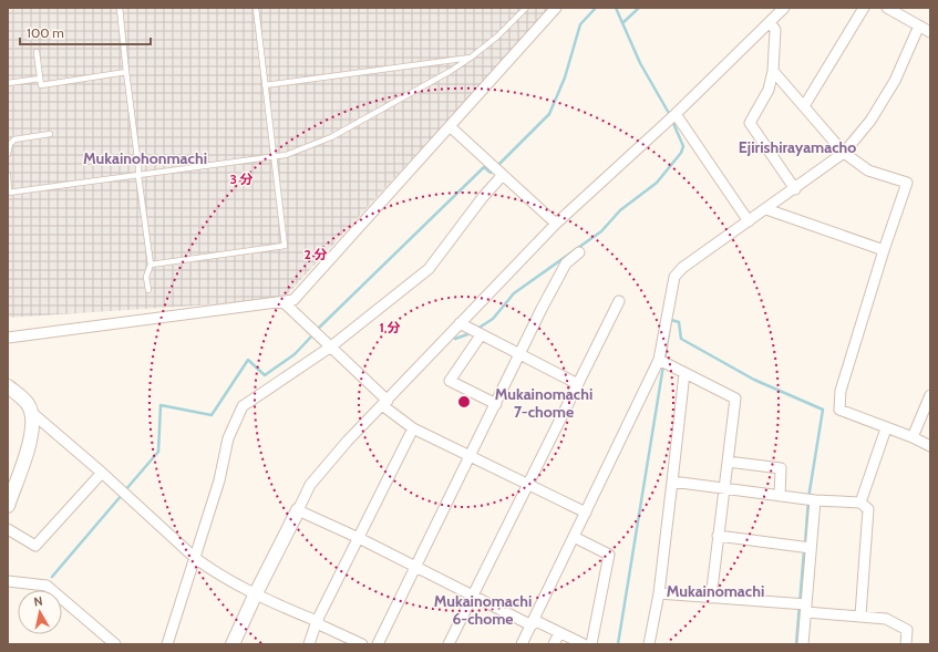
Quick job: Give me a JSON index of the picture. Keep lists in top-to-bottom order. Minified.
{"districts":["Ejirishirayamacho","Mukainohonmachi","Mukainomachi 7-chome","Mukainomachi","Mukainomachi 6-chome"],"scale_bar":"100 m","north":"top","rings":["3 分","2 分","1 分"]}
